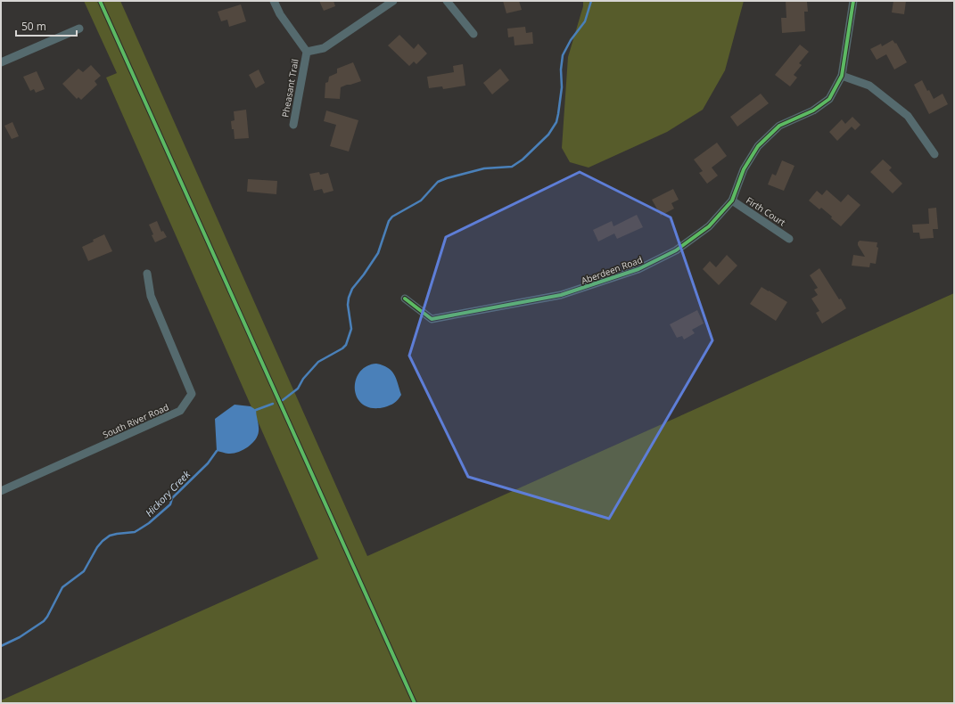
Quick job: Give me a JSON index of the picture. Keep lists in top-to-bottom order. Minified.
{"streets":{"street":["Pheasant Trail","Firth Court","Aberdeen Road","South River Road"]},"crossings":[["Firth Court","Aberdeen Road"]],"water":["Hickory Creek"],"scale_bar":"50 m"}
